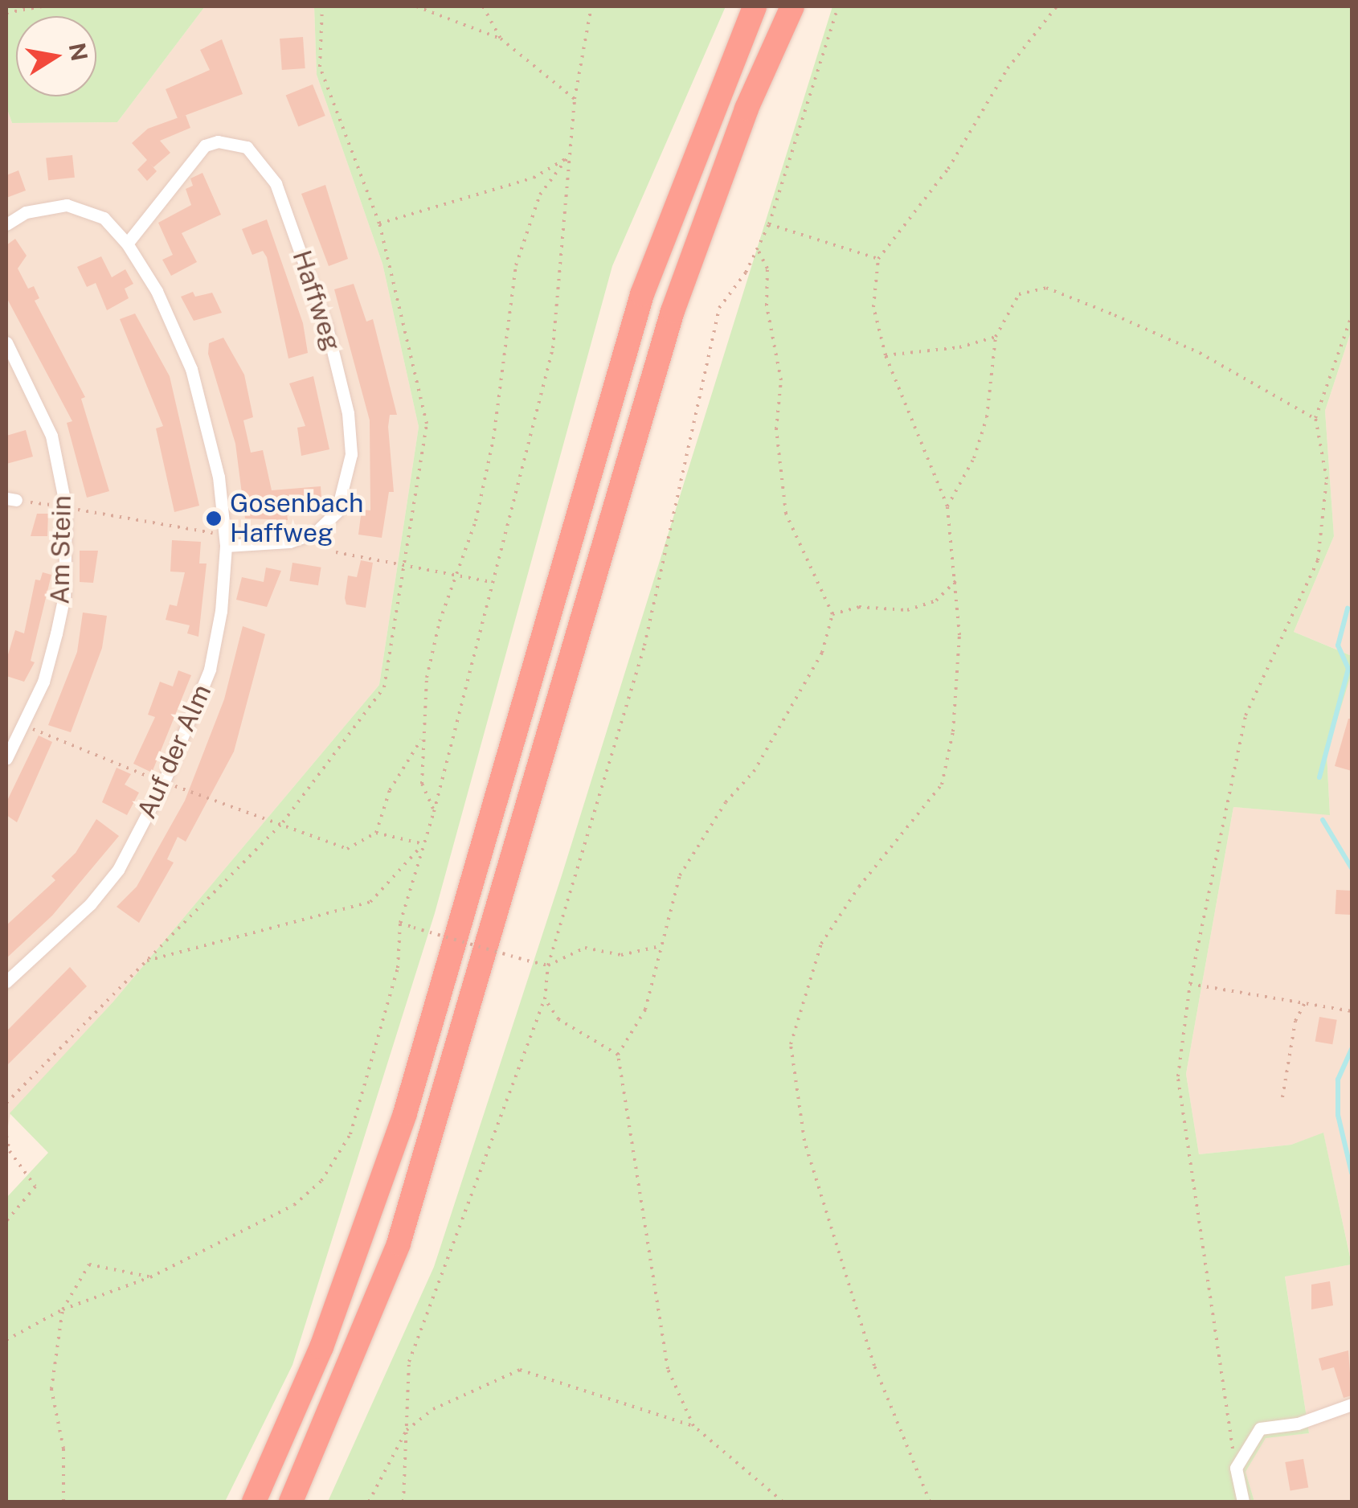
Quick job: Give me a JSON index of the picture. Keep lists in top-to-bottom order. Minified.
{"streets":{"street":["Haffweg","Am Stein","Auf der Alm"]},"crossings":[["Haffweg","Auf der Alm"]],"places":["Gosenbach Haffweg"],"north":"right"}
